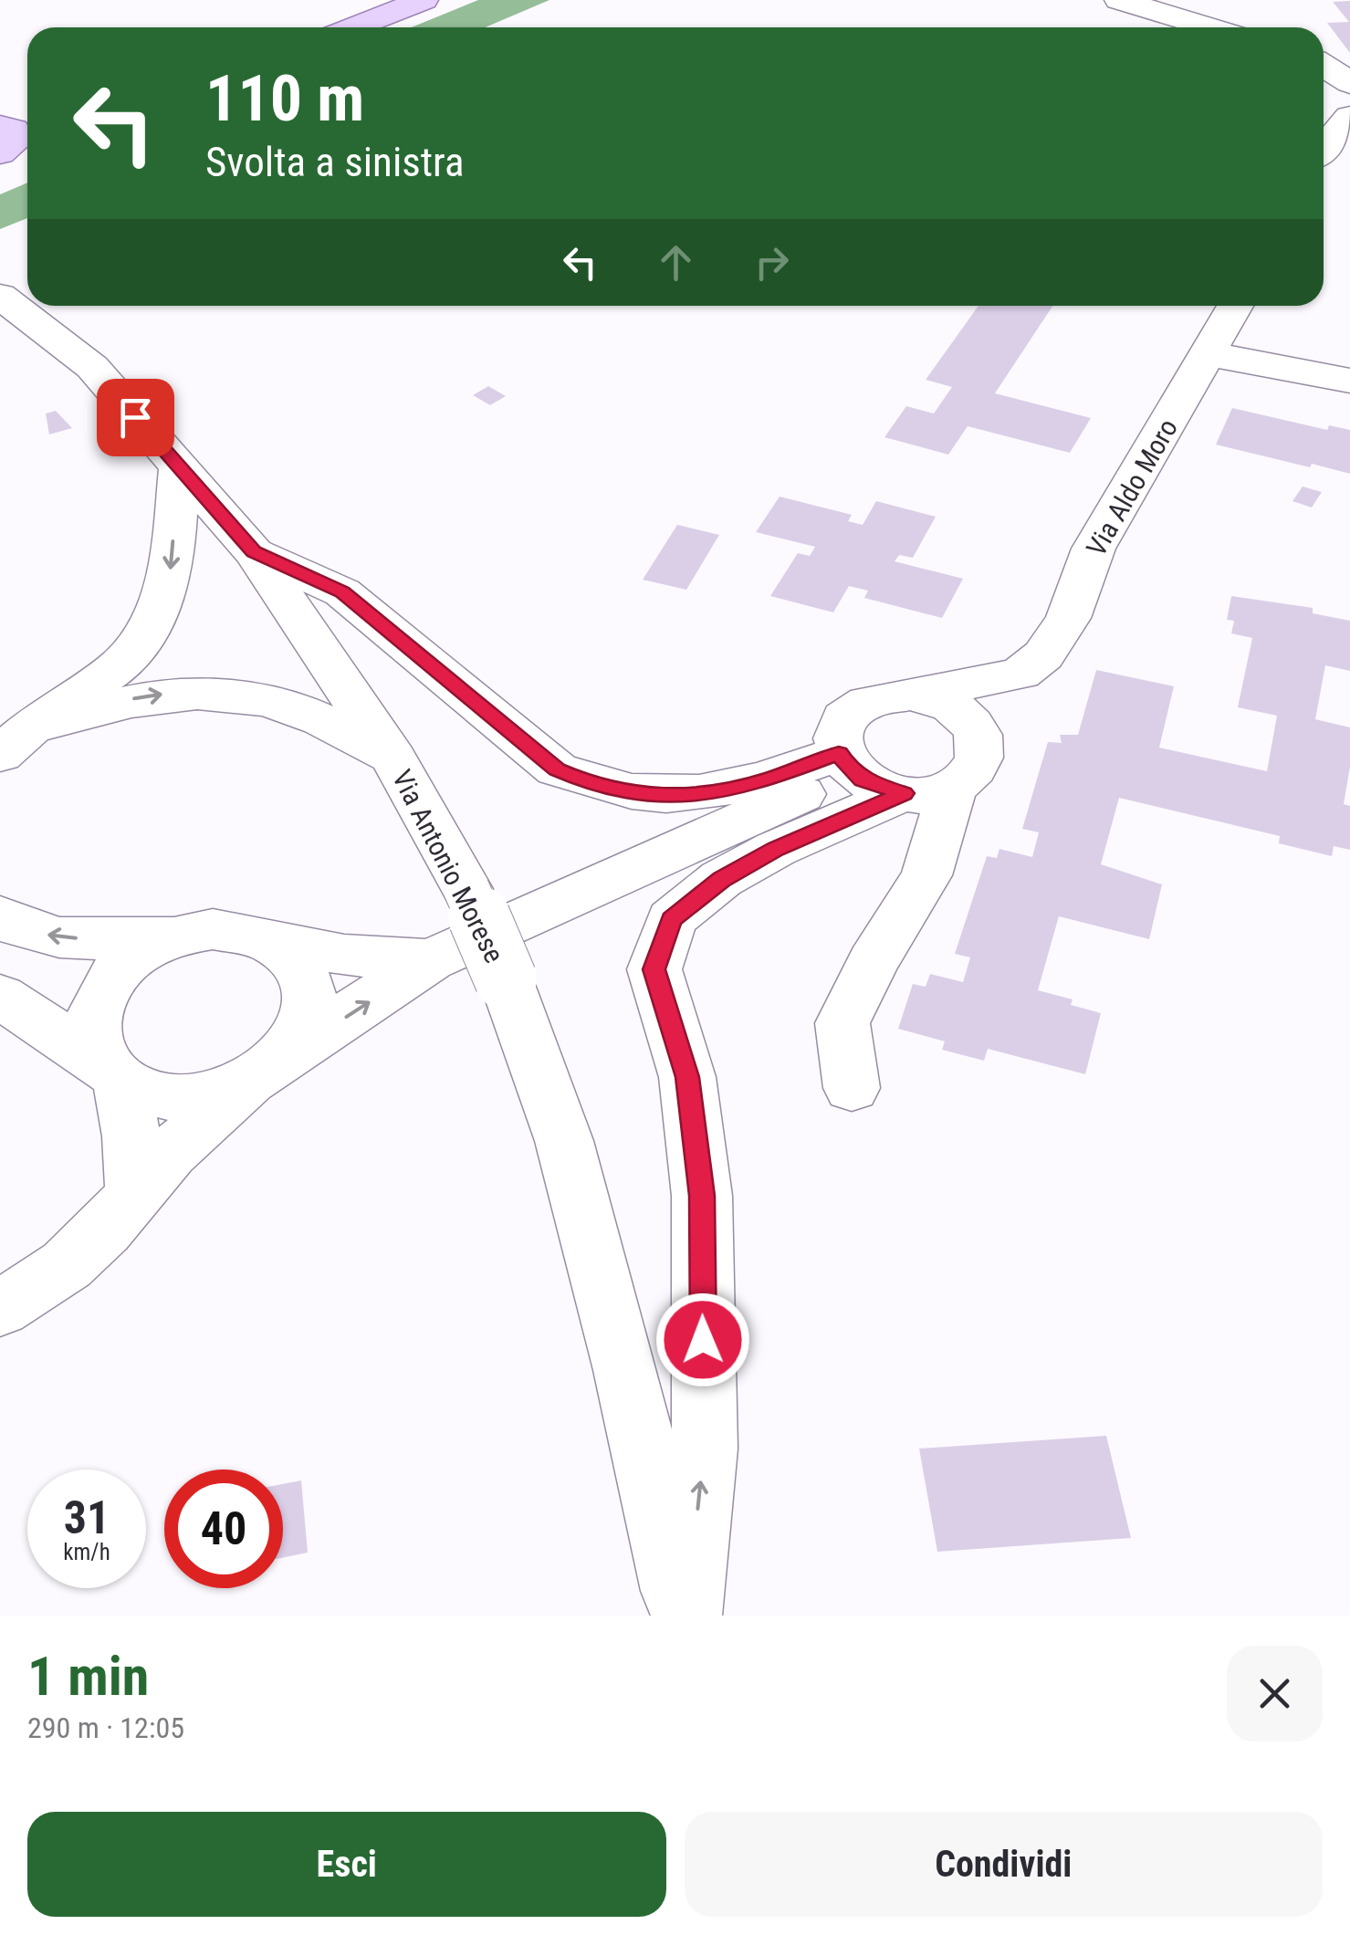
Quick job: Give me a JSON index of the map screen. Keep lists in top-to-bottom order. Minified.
{"streets":{"street":["Via Aldo Moro","Via Antonio Morese"]},"page":{"turn":["110 m","Svolta a sinistra"],"speed":"31 km/h","limit":"40","heading":["1 min","290 m · 12:05"],"buttons":["Esci","Condividi"]}}
